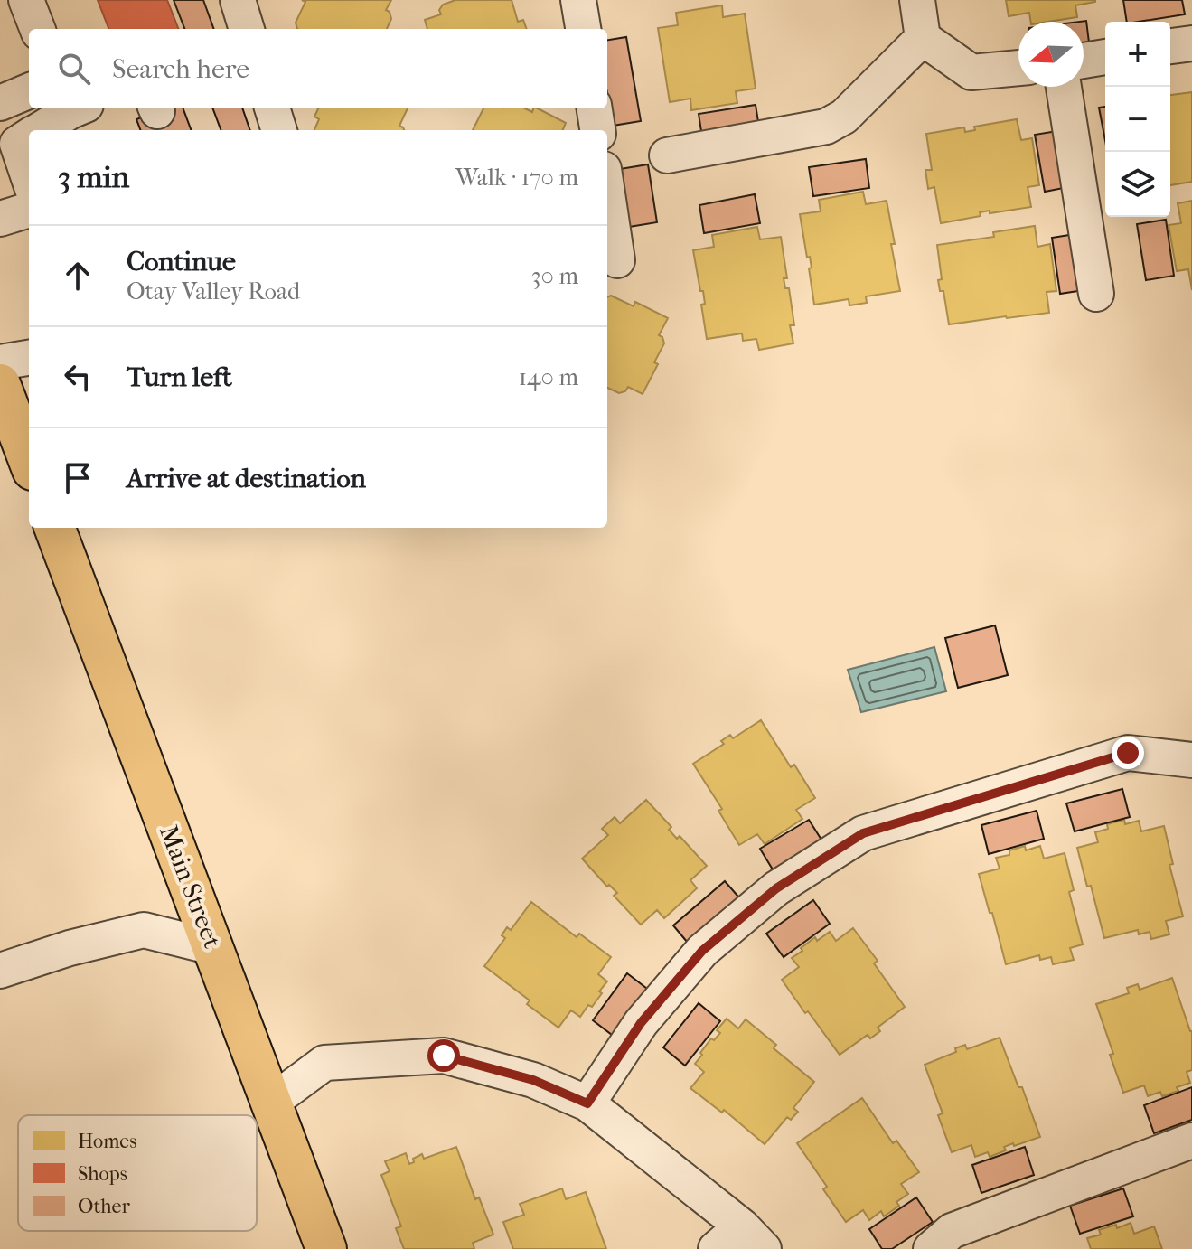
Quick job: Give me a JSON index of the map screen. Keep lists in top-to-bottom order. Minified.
{"streets":{"main road":["Main Street"]},"legend":["Homes","Shops","Other"],"north":"left","page":{"map_buttons":["+","−"],"search":"Search here","heading":["3 min","Walk · 170 m"],"list":[["Continue","Otay Valley Road","30 m"],["Turn left","140 m"],"Arrive at destination"]}}
